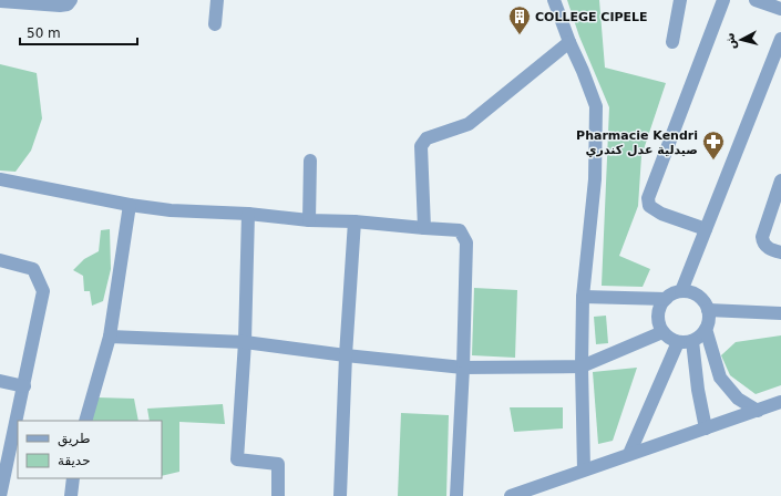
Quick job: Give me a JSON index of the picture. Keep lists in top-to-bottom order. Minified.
{"places":{"building":["COLLEGE CIPELE"],"pharmacy":["Pharmacie Kendri صيدلية عدل كندري"]},"legend":["طريق","حديقة"],"scale_bar":"50 m","north":"left"}
